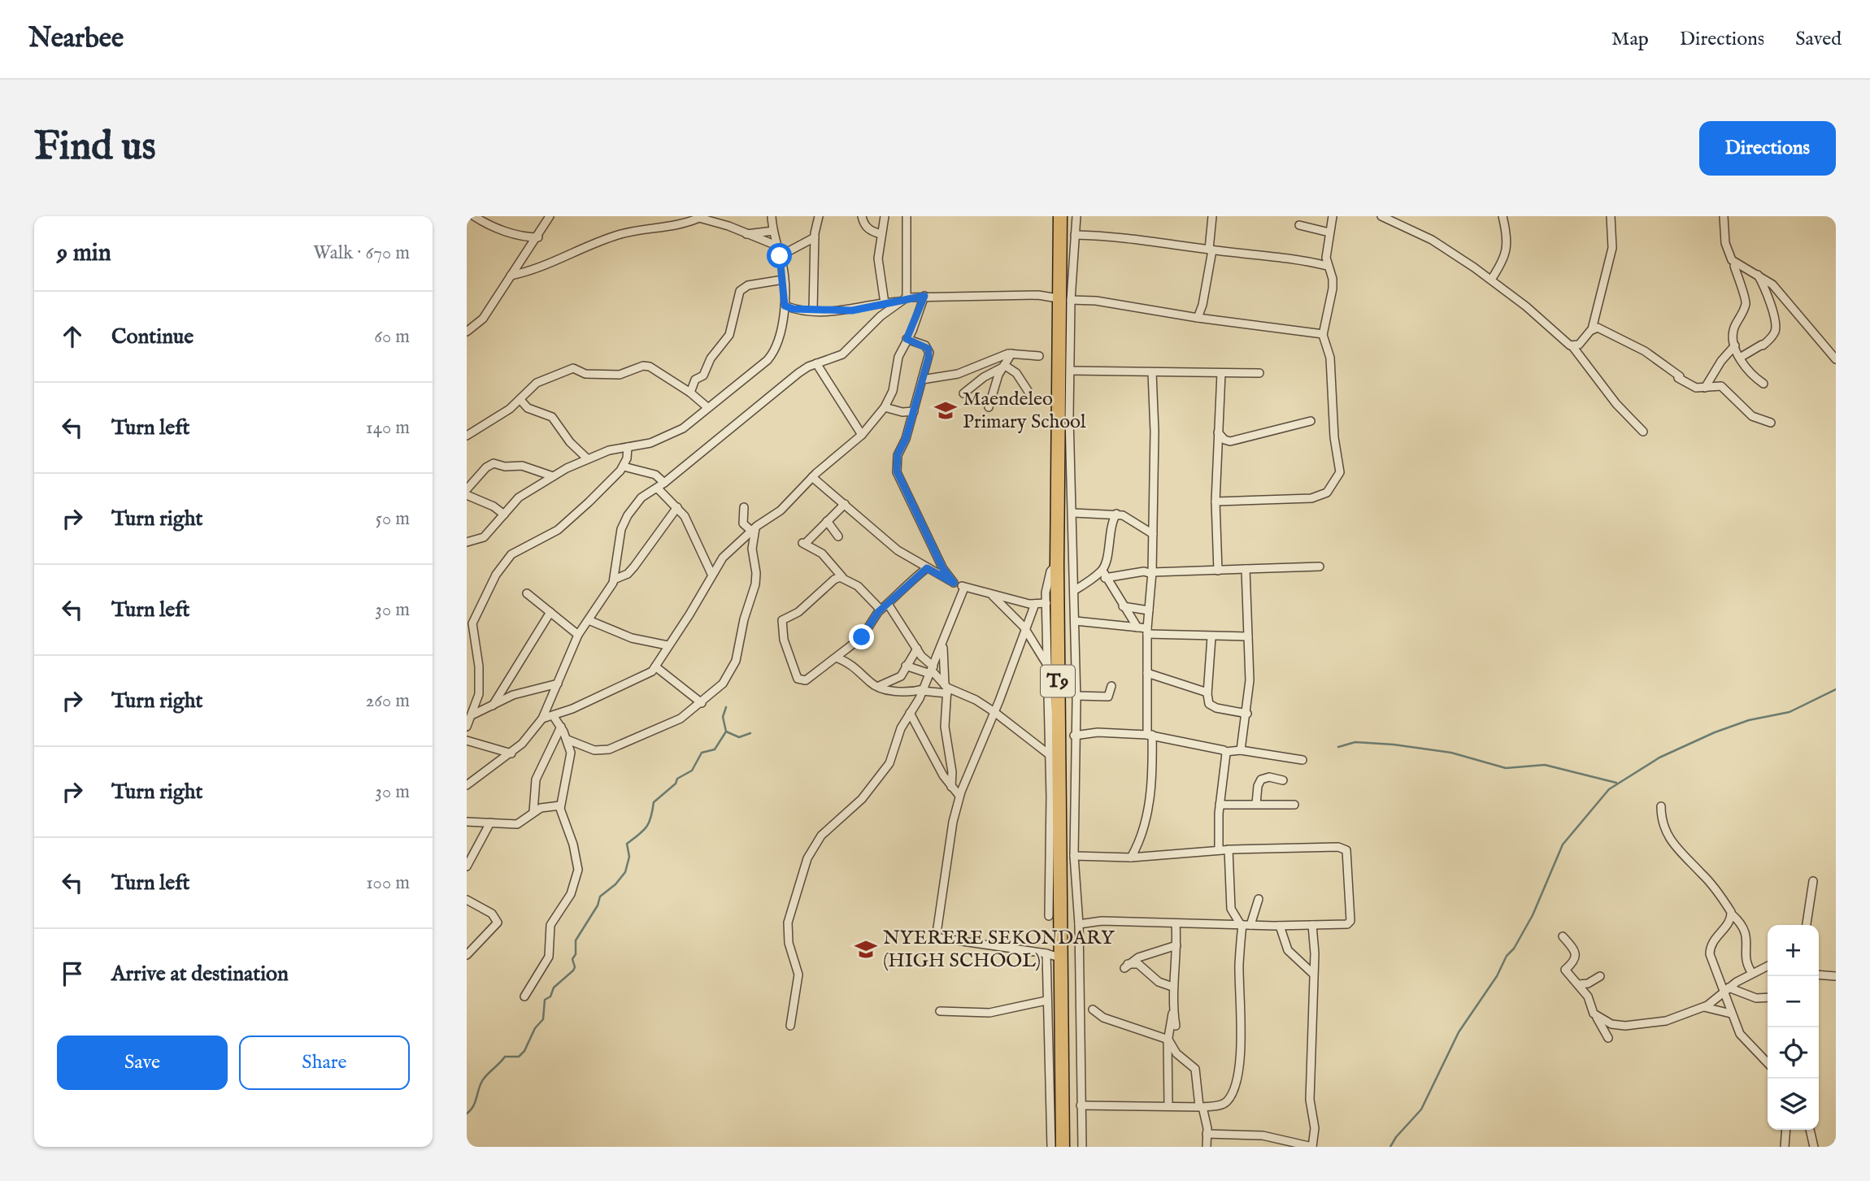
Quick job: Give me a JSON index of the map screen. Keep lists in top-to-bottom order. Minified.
{"streets":{"highway":["T9"]},"places":{"school or university":["Maendeleo Primary School","NYERERE SEKONDARY (HIGH SCHOOL)"]},"page":{"header":"Nearbee","nav":["Map","Directions","Saved"],"buttons":["Directions",["Save","Share"]],"title":"Find us","heading":["9 min","Walk · 670 m"],"list":[["Continue","60 m"],["Turn left","140 m"],["Turn right","50 m"],["Turn left","30 m"],["Turn right","260 m"],["Turn right","30 m"],["Turn left","100 m"],"Arrive at destination"],"map_buttons":["+","−"]}}
